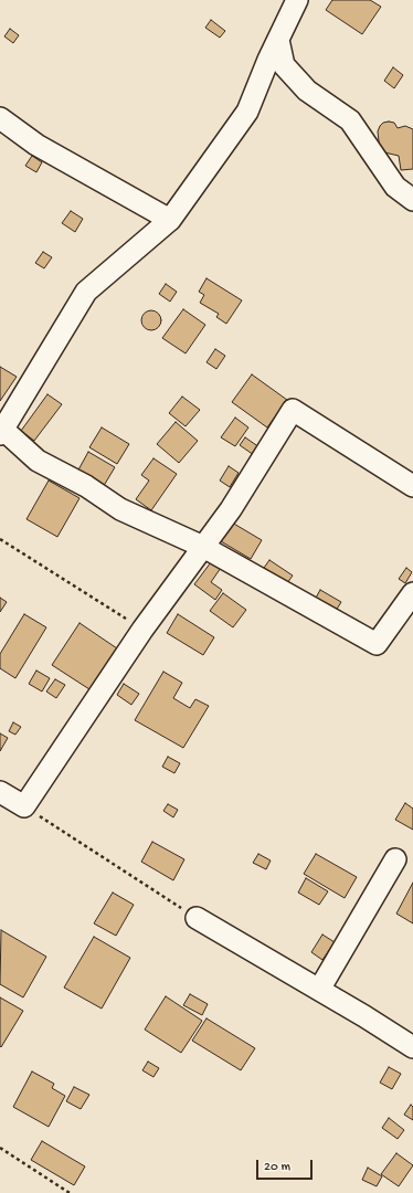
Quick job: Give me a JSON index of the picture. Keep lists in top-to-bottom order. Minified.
{"scale_bar":"20 m"}
